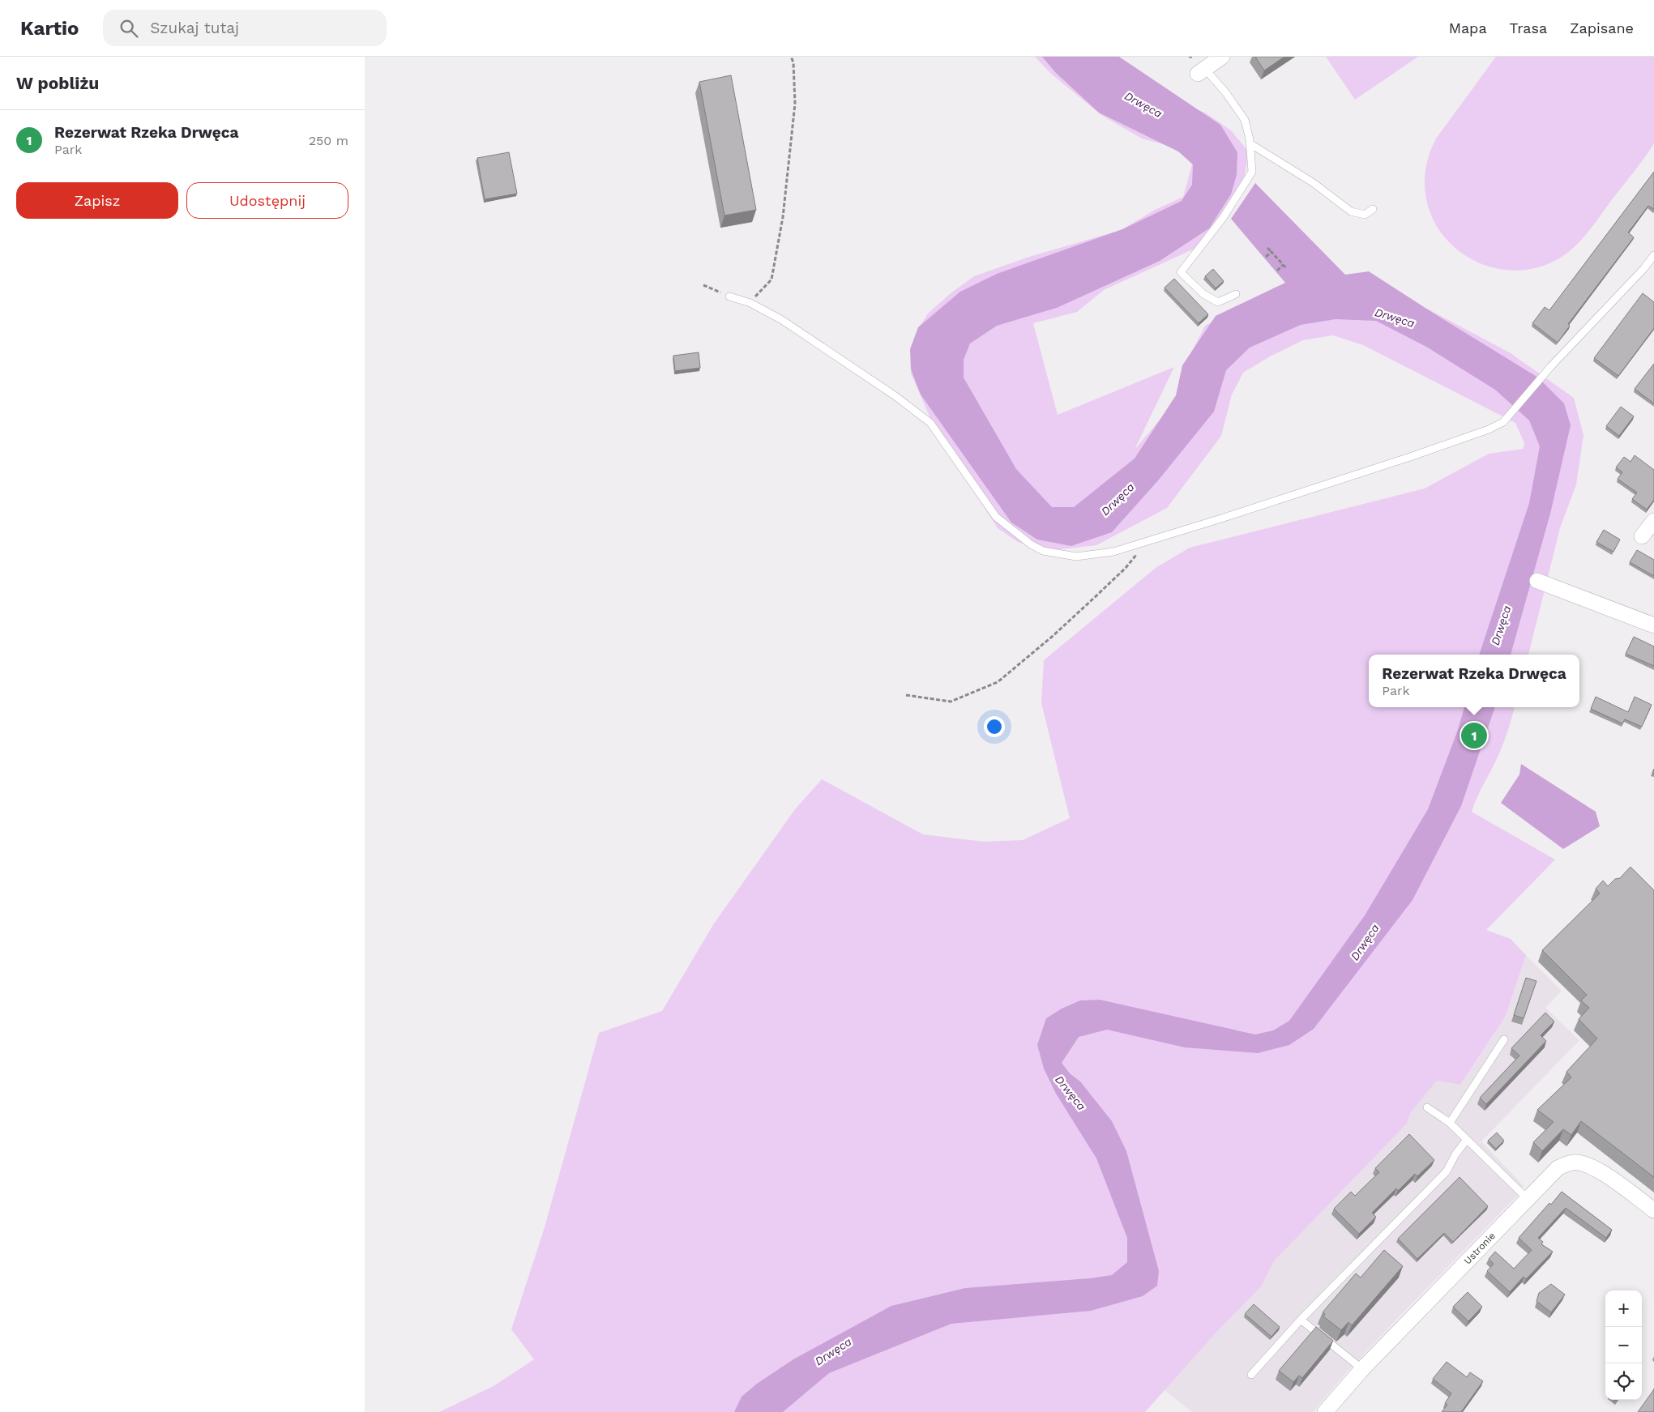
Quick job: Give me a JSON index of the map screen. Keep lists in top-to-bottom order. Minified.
{"streets":{"street":["Ustronie"]},"water":["Drwęca"],"page":{"header":"Kartio","search":"Szukaj tutaj","nav":["Mapa","Trasa","Zapisane"],"heading":"W pobliżu","list":[{"mark":"1","name":"Rezerwat Rzeka Drwęca","note":"Park","value":"250 m"}],"buttons":["Zapisz","Udostępnij"],"popup":["Rezerwat Rzeka Drwęca","Park"],"pins":"1","map_buttons":["+","−"]}}
